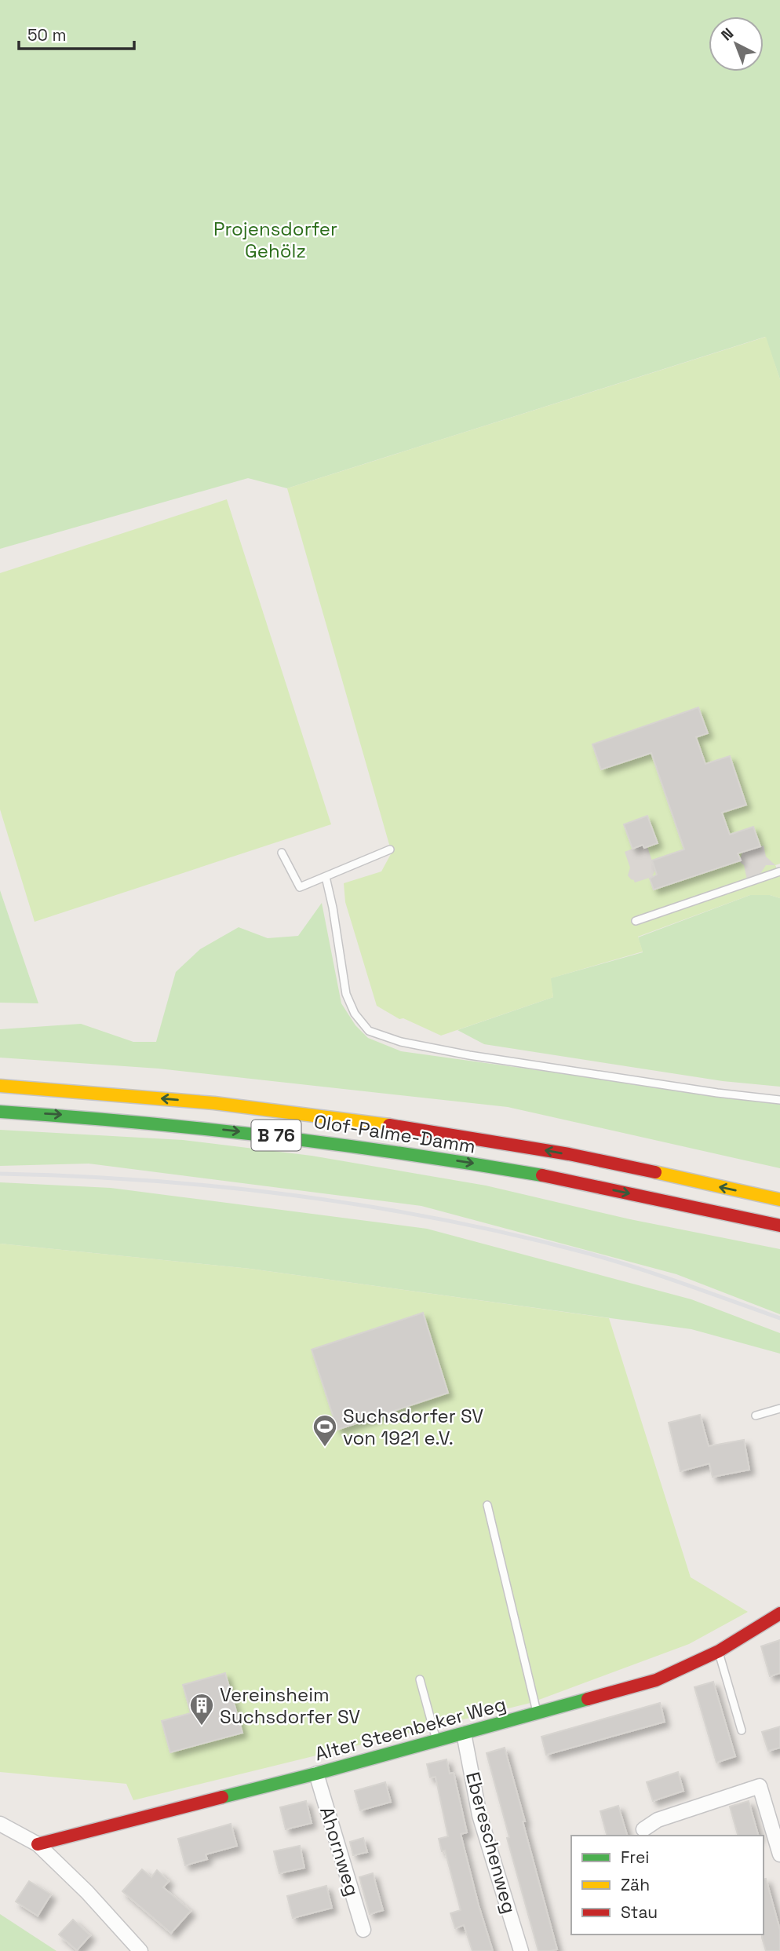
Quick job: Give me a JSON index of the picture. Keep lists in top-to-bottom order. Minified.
{"streets":{"main road":["Olof-Palme-Damm","B 76","Alter Steenbeker Weg"],"street":["Ebereschenweg","Ahornweg"]},"crossings":[["Alter Steenbeker Weg","Ebereschenweg"],["Alter Steenbeker Weg","Ahornweg"]],"parks":["Projensdorfer Gehölz"],"places":{"sports":["Suchsdorfer SV von 1921 e.V."],"building":["Vereinsheim Suchsdorfer SV"]},"legend":["Frei","Zäh","Stau"],"scale_bar":"50 m","north":"top left"}
